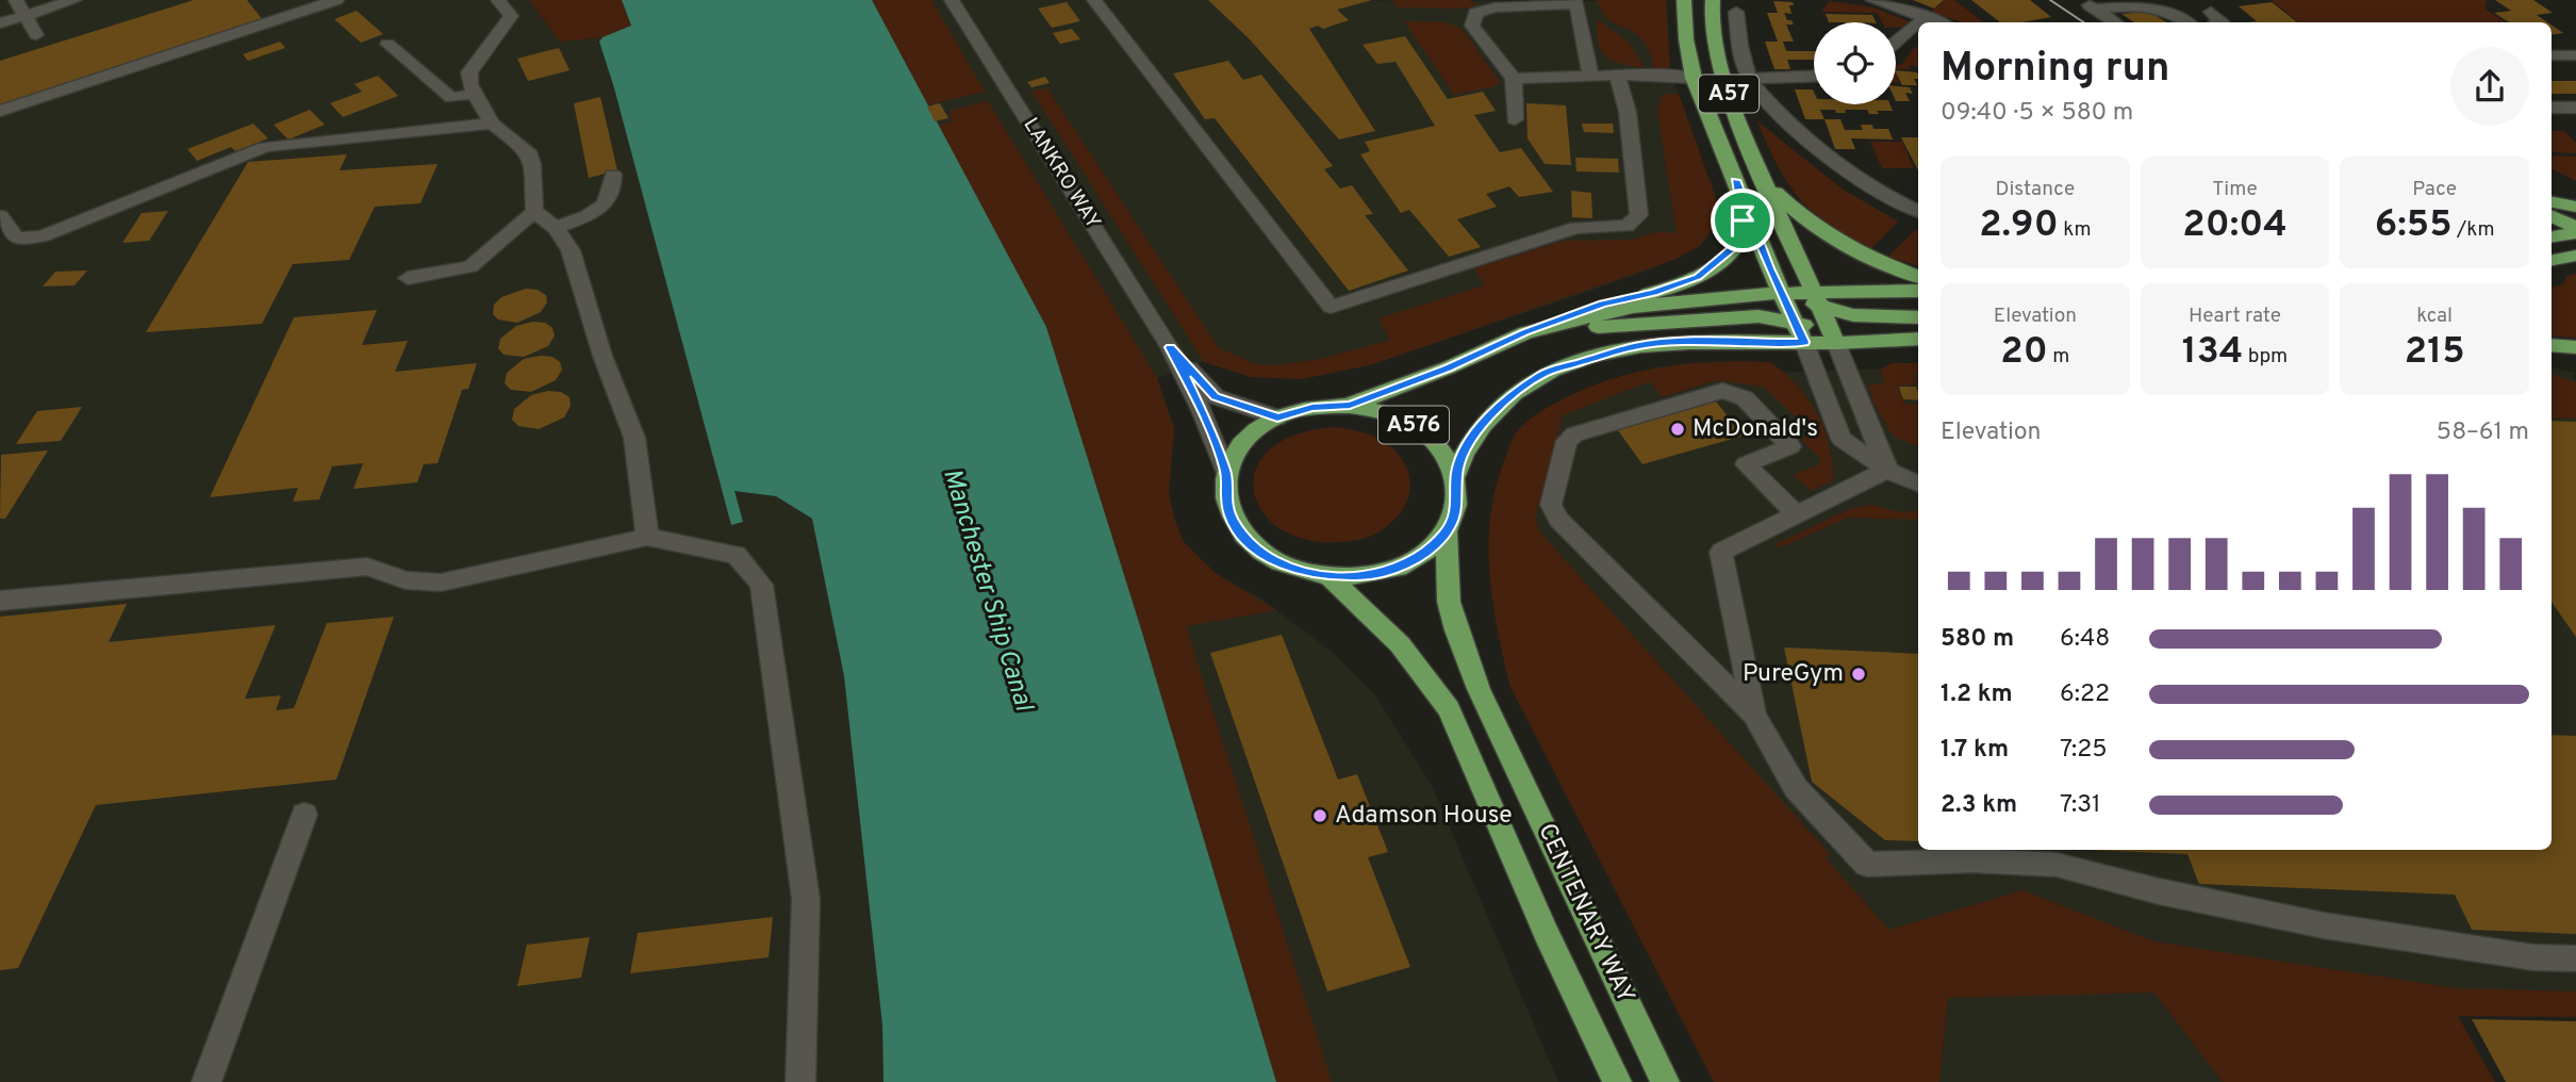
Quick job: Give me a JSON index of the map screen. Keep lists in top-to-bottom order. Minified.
{"streets":{"main road":["A57","A576","CENTENARY WAY"],"street":["LANKRO WAY"]},"crossings":[["A57","A576"],["LANKRO WAY","A576"],["LANKRO WAY","CENTENARY WAY"],["A576","CENTENARY WAY"]],"water":["Manchester Ship Canal"],"places":["McDonald's","PureGym","Adamson House"],"page":{"heading":["Morning run","09:40 · 5 × 580 m"],"stats":[["Distance","2.90 km"],["Time","20:04"],["Pace","6:55 /km"],["Elevation","20 m"],["Heart rate","134 bpm"],["kcal","215"]],"chart":["Elevation","58–61 m"],"list":[{"name":"580 m","note":"6:48"},{"name":"1.2 km","note":"6:22"},{"name":"1.7 km","note":"7:25"},{"name":"2.3 km","note":"7:31"}]}}
